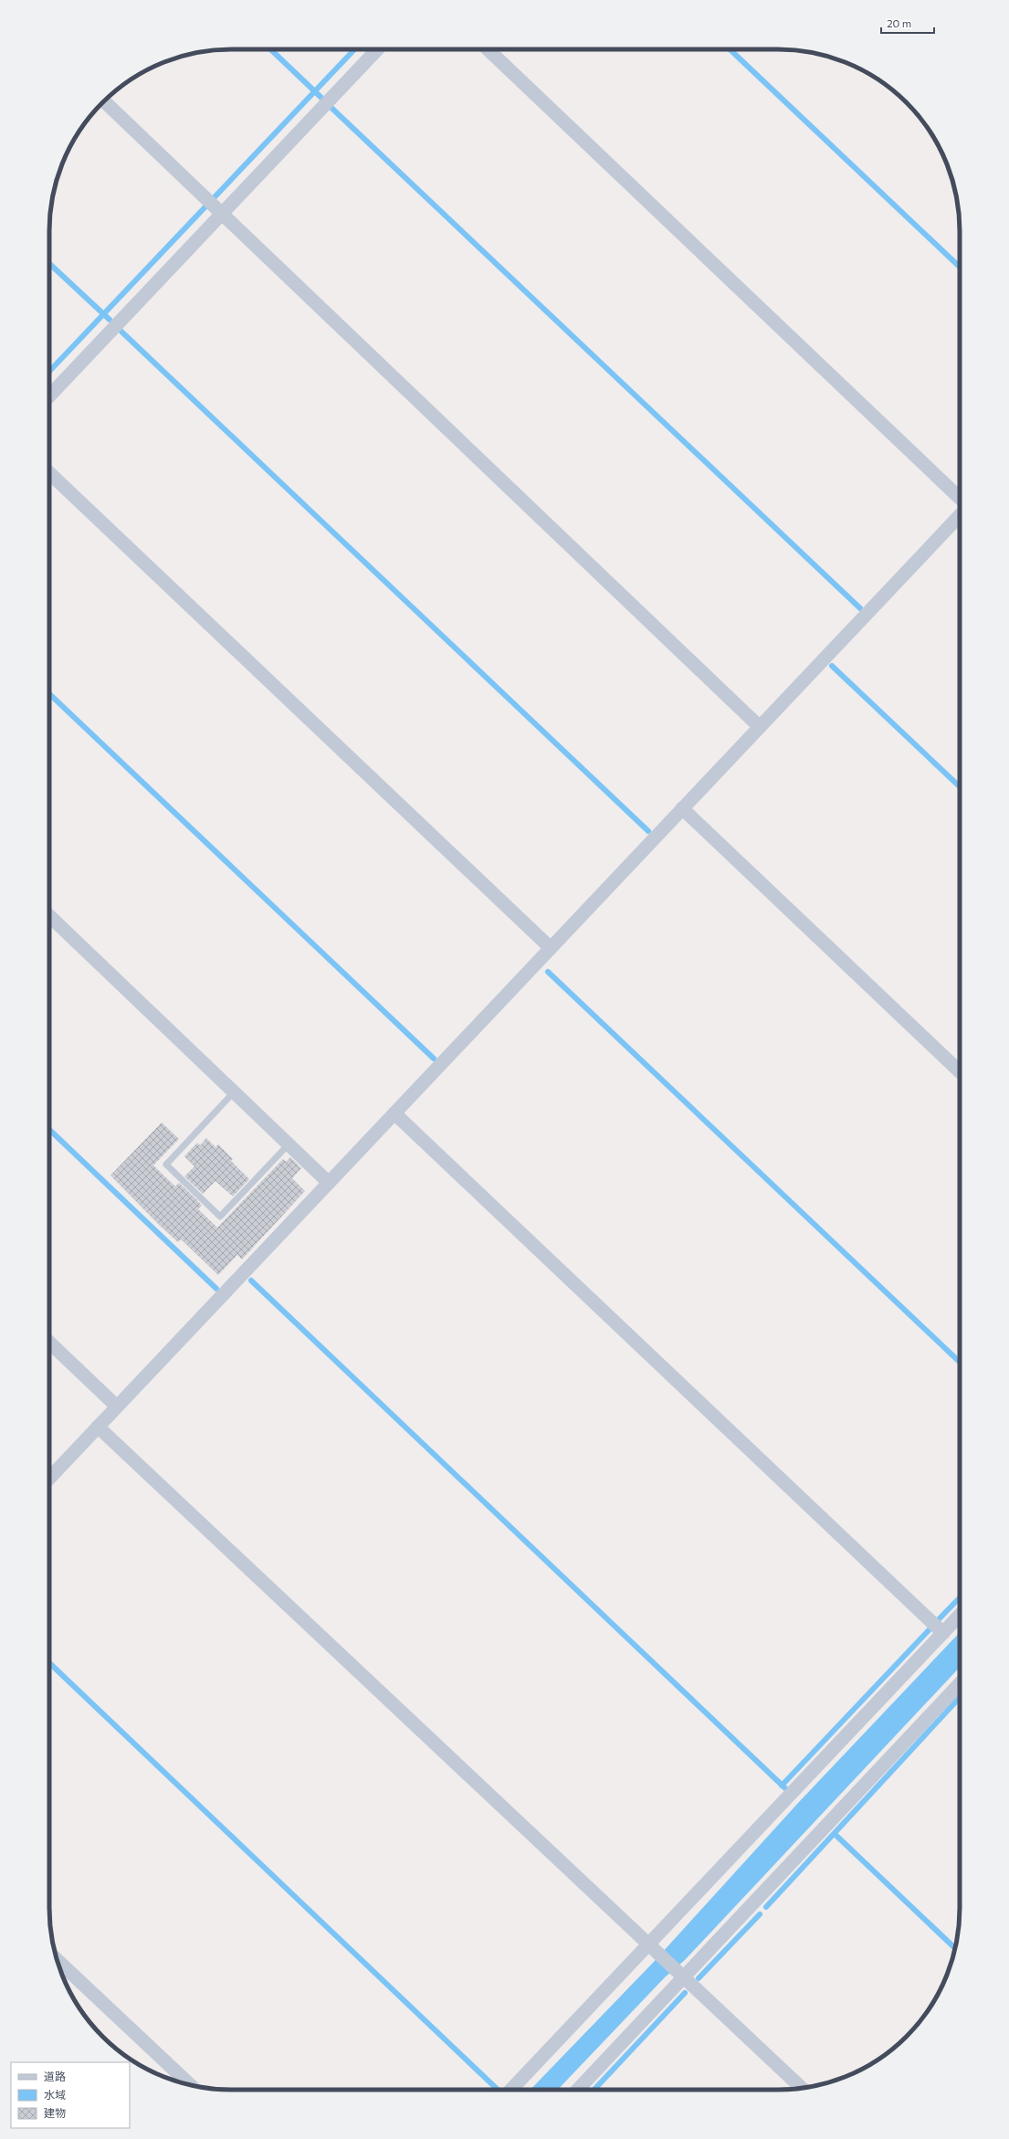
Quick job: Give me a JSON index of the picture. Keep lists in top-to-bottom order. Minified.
{"legend":["道路","水域","建物"],"scale_bar":"20 m"}
